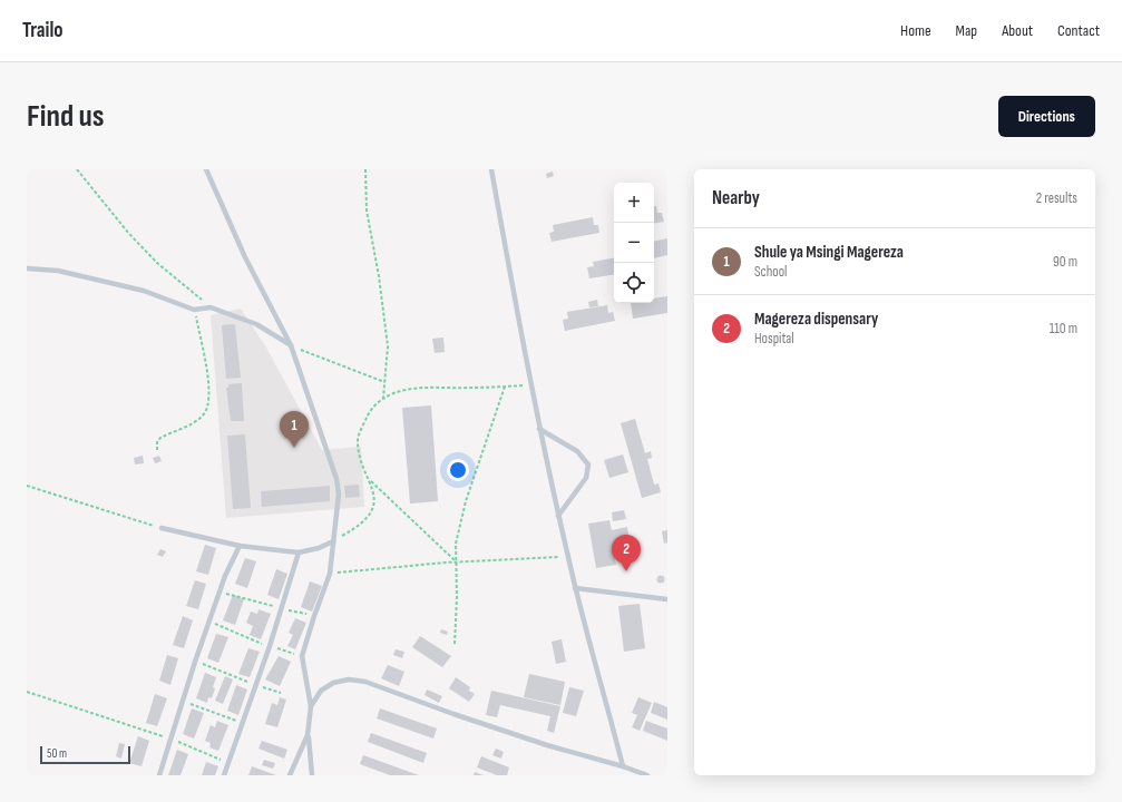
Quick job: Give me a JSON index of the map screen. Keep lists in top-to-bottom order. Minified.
{"scale_bar":"50 m","page":{"header":"Trailo","nav":["Home","Map","About","Contact"],"buttons":"Directions","title":"Find us","heading":["Nearby","2 results"],"map_buttons":["+","−"],"list":[{"mark":"1","name":"Shule ya Msingi Magereza","note":"School","value":"90 m"},{"mark":"2","name":"Magereza dispensary","note":"Hospital","value":"110 m"}],"pins":["1","2"],"scale":"50 m"}}
